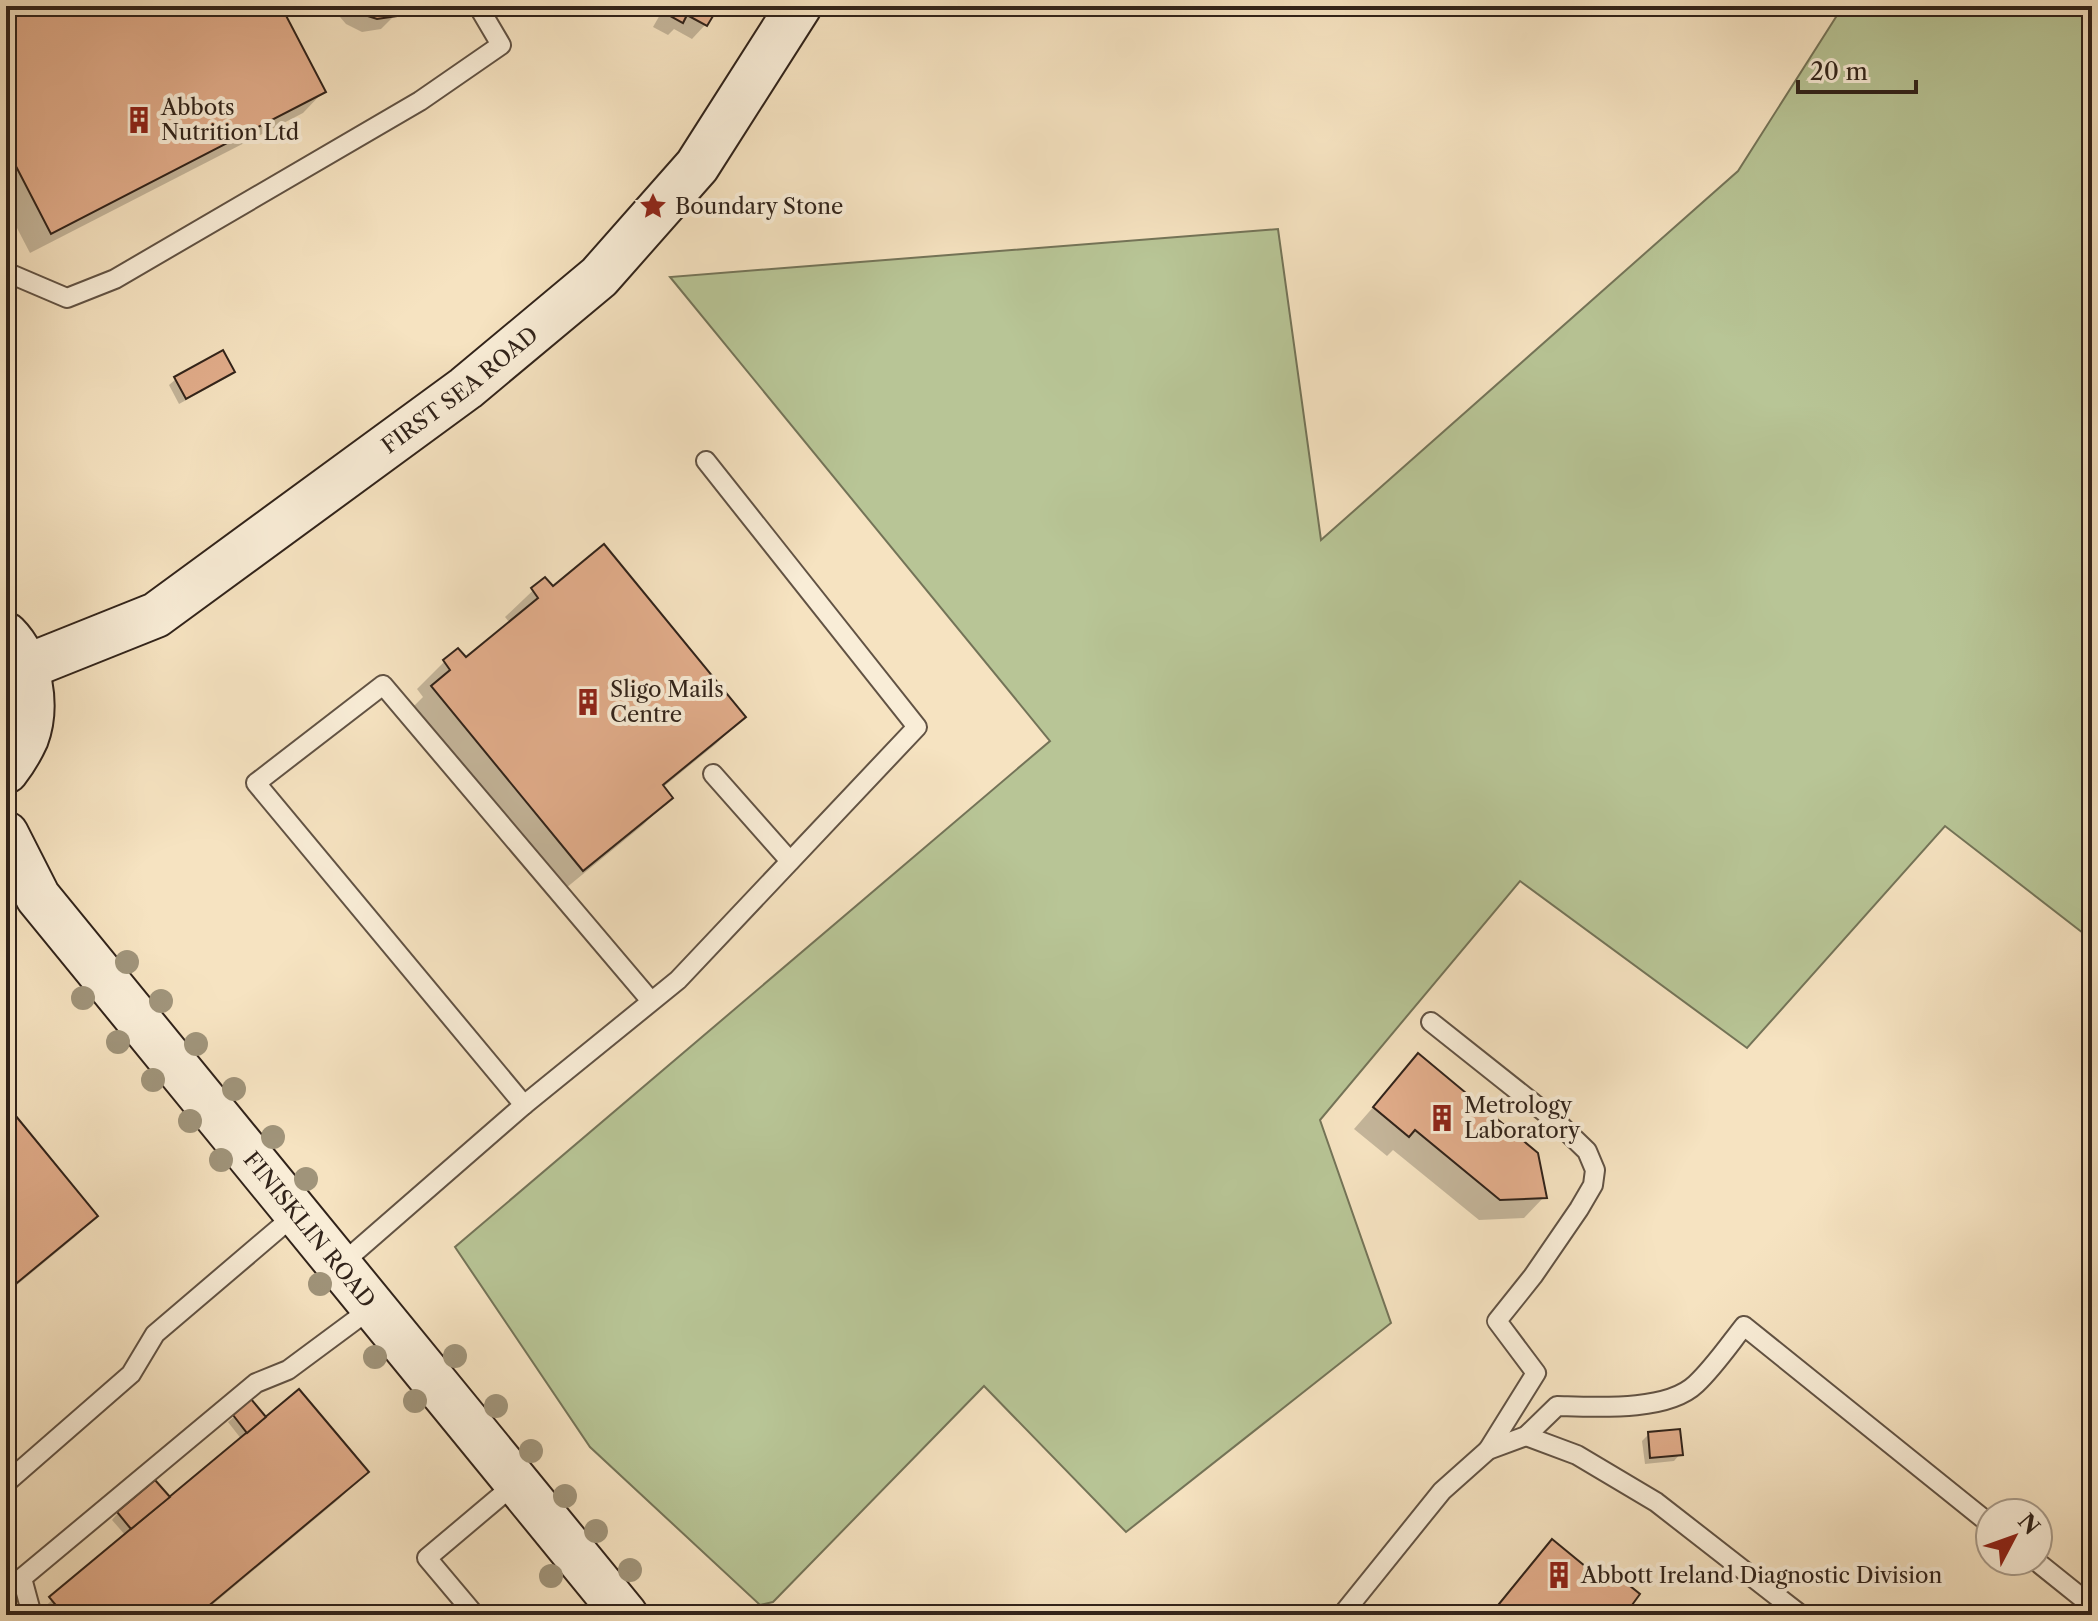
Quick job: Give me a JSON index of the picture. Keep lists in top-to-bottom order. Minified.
{"streets":{"street":["FIRST SEA ROAD","FINISKLIN ROAD"]},"places":{"building":["Abbots Nutrition Ltd","Sligo Mails Centre","Metrology Laboratory","Abbott Ireland Diagnostic Division"],"place":["Boundary Stone"]},"scale_bar":"20 m","north":"top right"}
